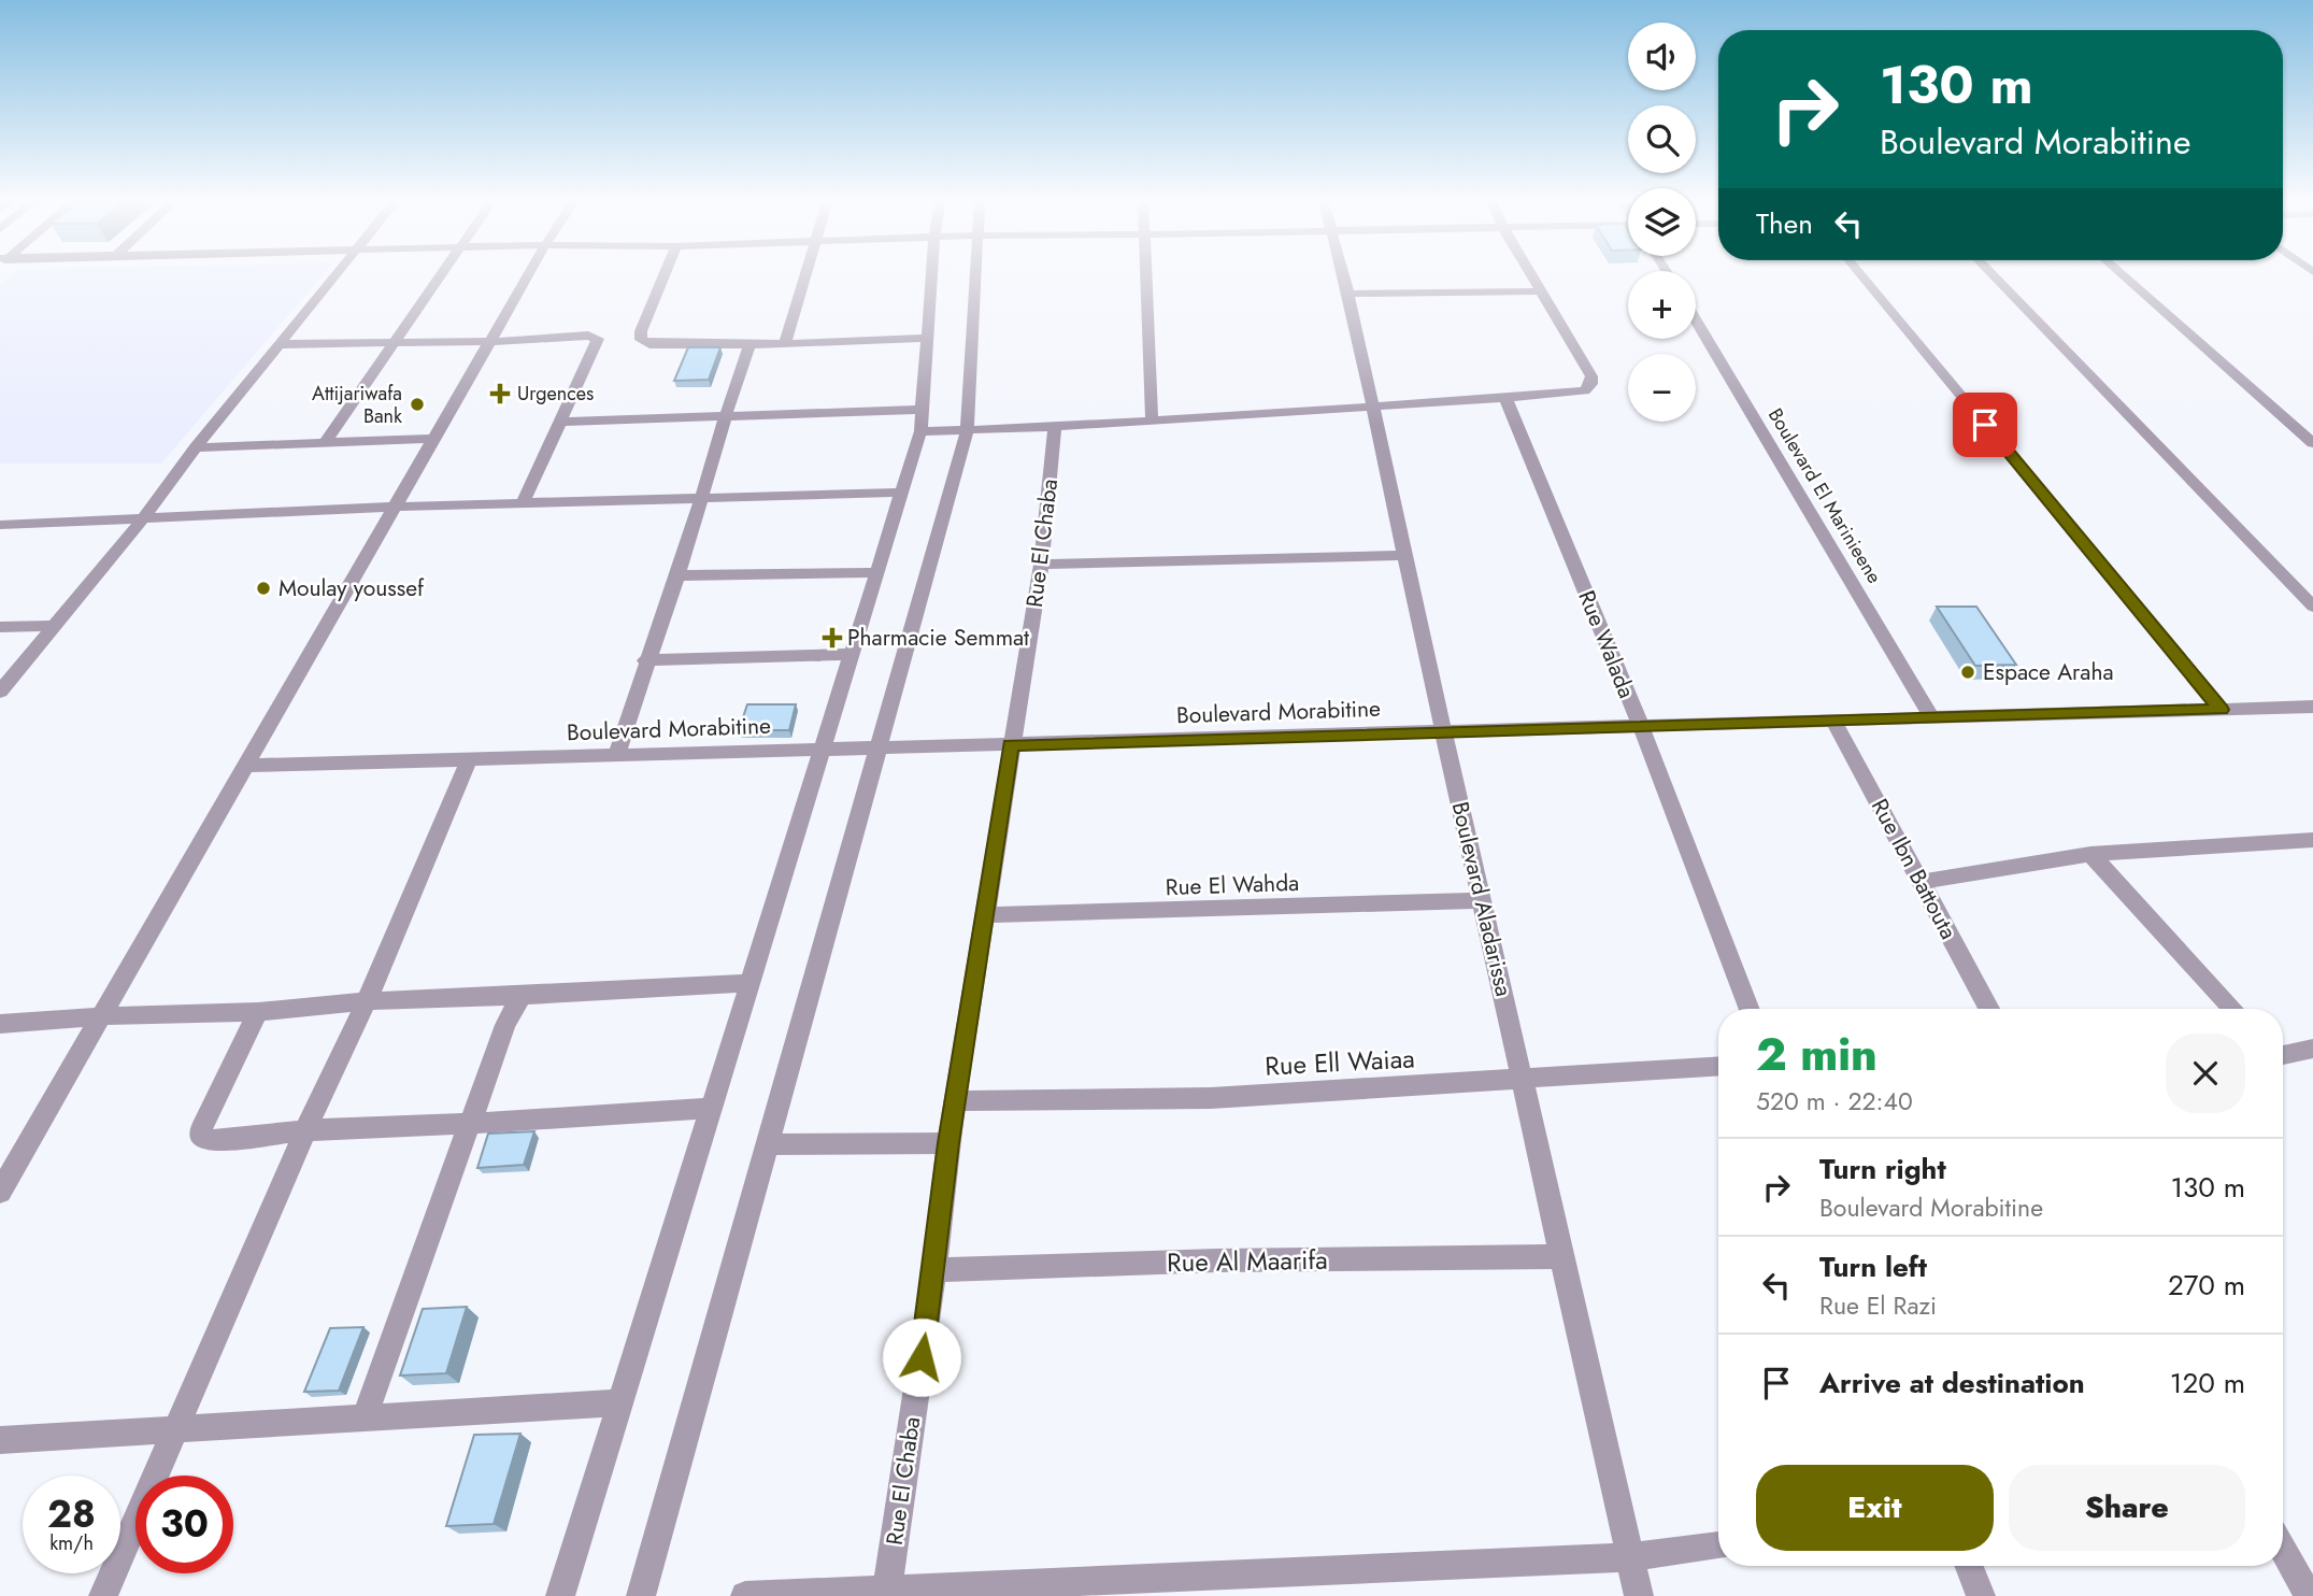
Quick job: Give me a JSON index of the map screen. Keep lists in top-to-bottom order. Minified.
{"streets":{"street":["Boulevard El Marinieene","Rue El Chaba","Rue Walada","Boulevard Morabitine","Rue Ibn Battouta","Rue El Wahda","Boulevard Aladarissa","Rue Ell Waiaa","Rue Al Maarifa"]},"crossings":[["Boulevard El Marinieene","Boulevard Morabitine"],["Rue El Chaba","Boulevard Morabitine"],["Rue El Chaba","Rue El Wahda"],["Rue El Chaba","Rue Ell Waiaa"],["Rue El Chaba","Rue Al Maarifa"],["Rue Walada","Boulevard Morabitine"],["Boulevard Morabitine","Rue Ibn Battouta"],["Boulevard Morabitine","Boulevard Aladarissa"],["Rue El Wahda","Boulevard Aladarissa"],["Boulevard Aladarissa","Rue Ell Waiaa"],["Boulevard Aladarissa","Rue Al Maarifa"]],"places":{"health":["Urgences","Pharmacie Semmat"],"other":["Attijariwafa Bank","Moulay youssef","Espace Araha"]},"page":{"map_buttons":["+","−"],"turn":["130 m","Boulevard Morabitine"],"then":"Then","heading":["2 min","520 m · 22:40"],"list":[{"name":"Turn right","note":"Boulevard Morabitine","value":"130 m"},{"name":"Turn left","note":"Rue El Razi","value":"270 m"},{"name":"Arrive at destination","value":"120 m"}],"buttons":["Exit","Share"],"speed":"28 km/h","limit":"30"}}
